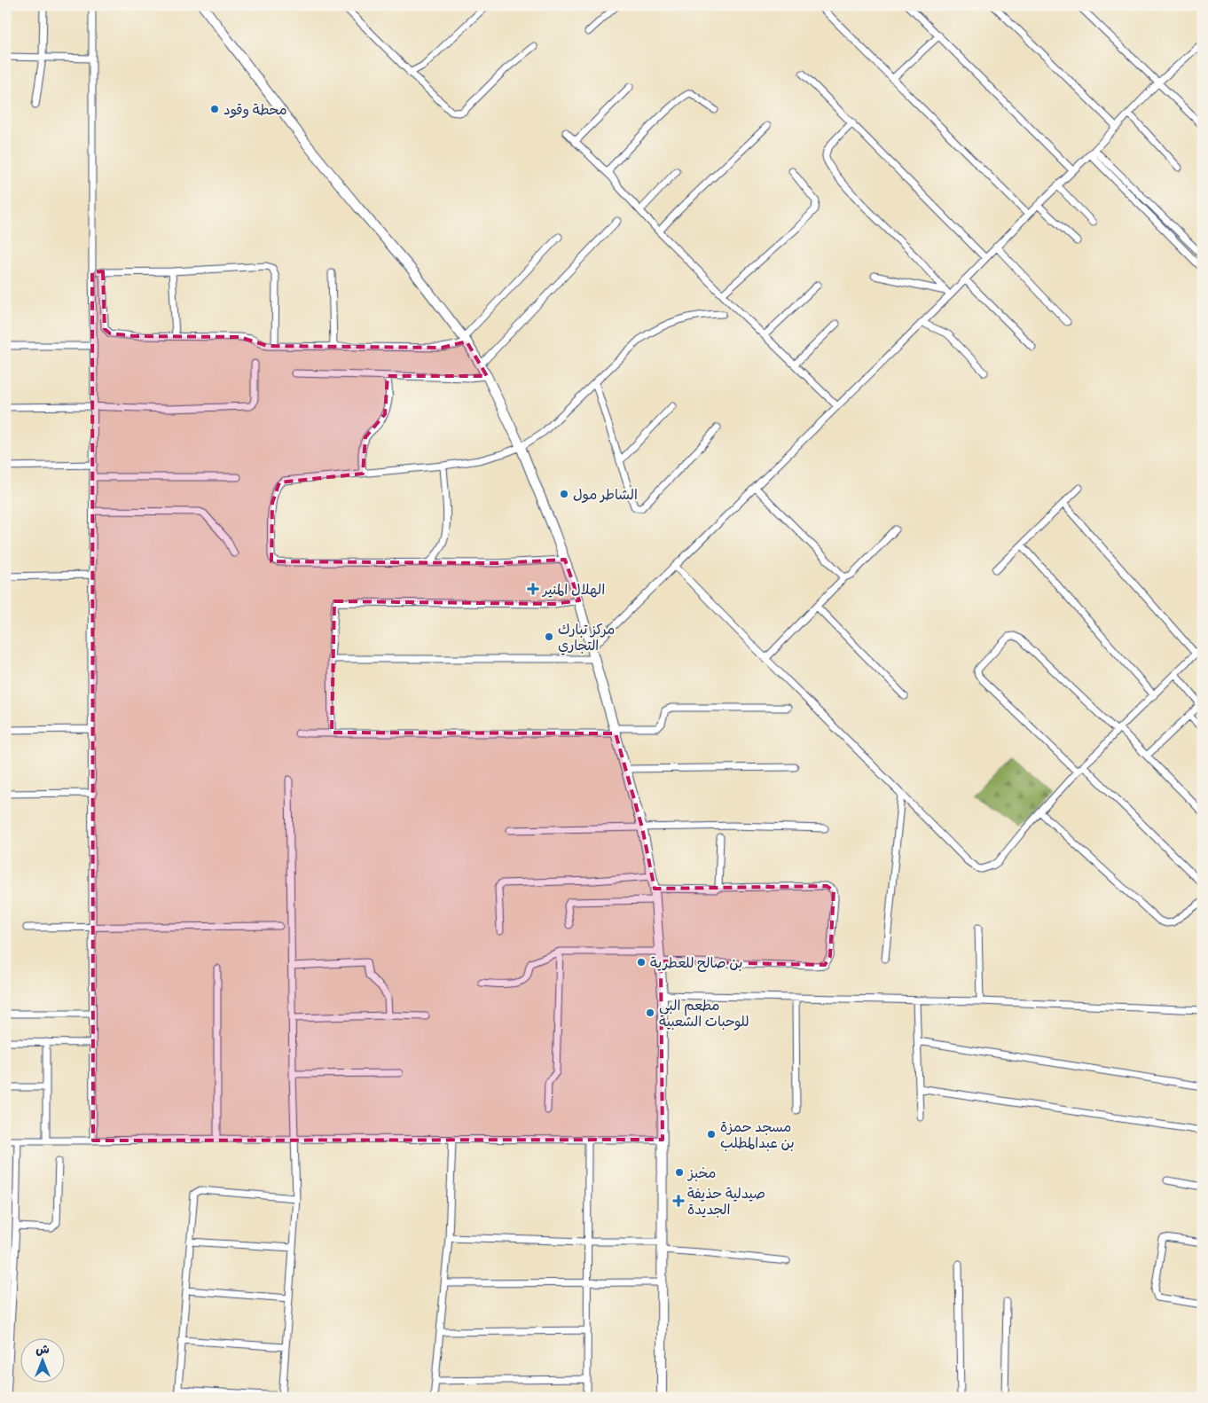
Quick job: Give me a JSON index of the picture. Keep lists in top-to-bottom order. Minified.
{"places":{"other":["محطة وقود","الشاطر مول","مركز تبارك التجاري","بن صالح للعطرية","مطعم البي للوحبات الشعبية","مسجد حمزة بن عبدالمطلب","مخبز"],"health":["الهلال المنير","صيدلية حذيفة الجديدة"]},"north":"top"}
